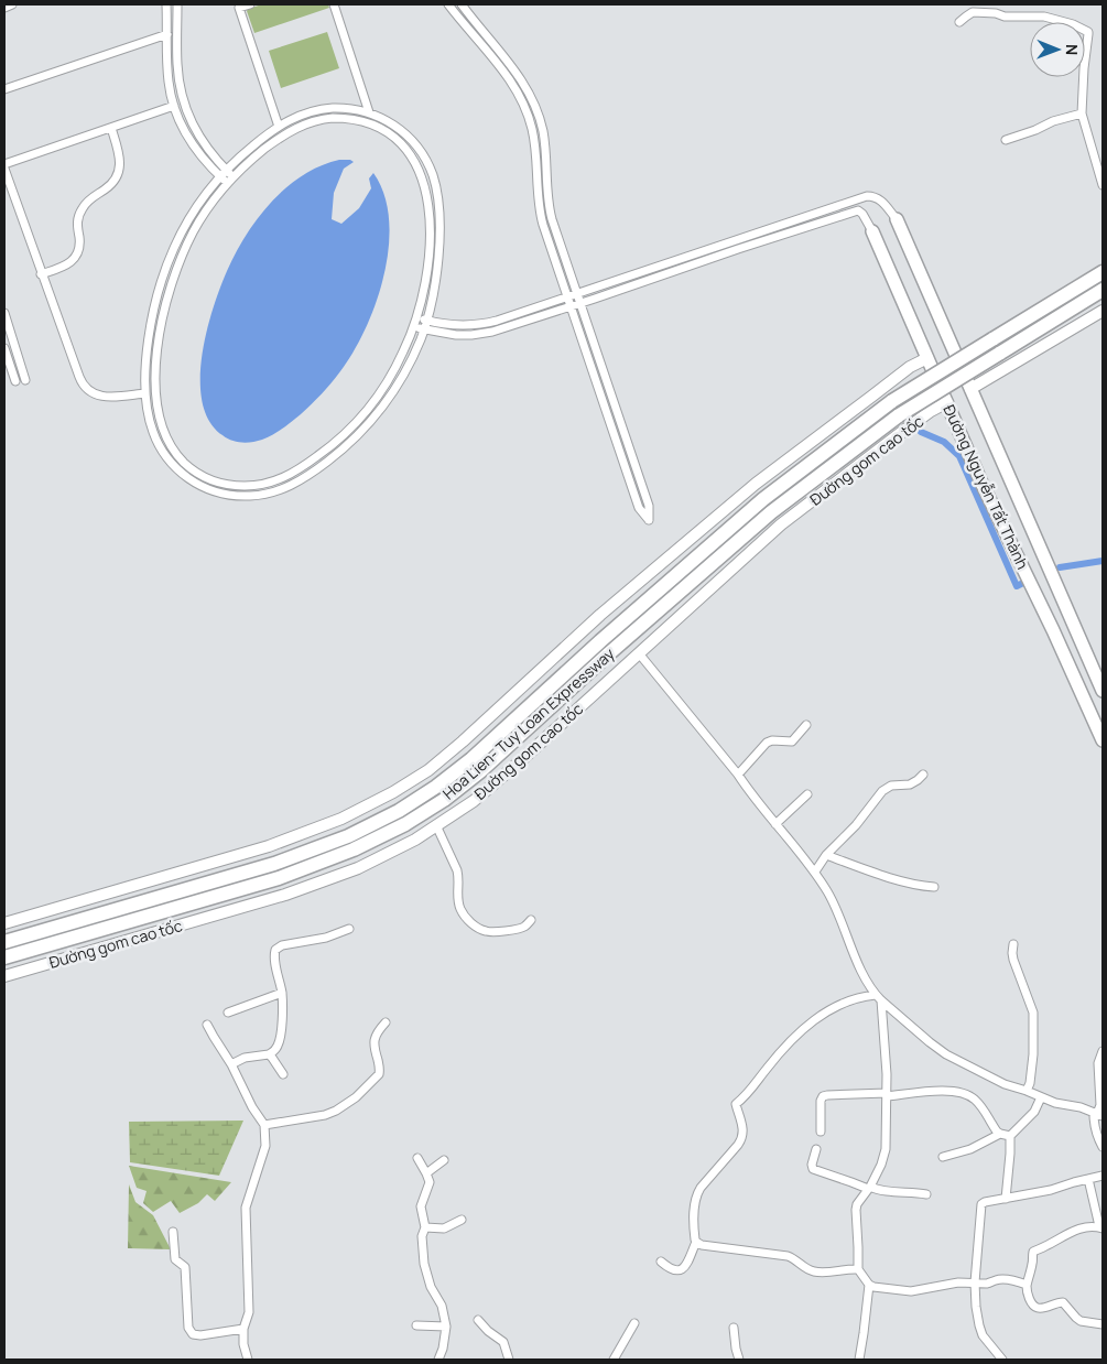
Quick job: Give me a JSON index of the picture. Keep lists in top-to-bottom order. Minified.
{"streets":{"highway":["Hoa Lien- Tuy Loan Expressway"],"main road":["Đường gom cao tốc","Đường Nguyễn Tất Thành"]},"crossings":[["Đường gom cao tốc","Đường Nguyễn Tất Thành"]],"north":"right"}
